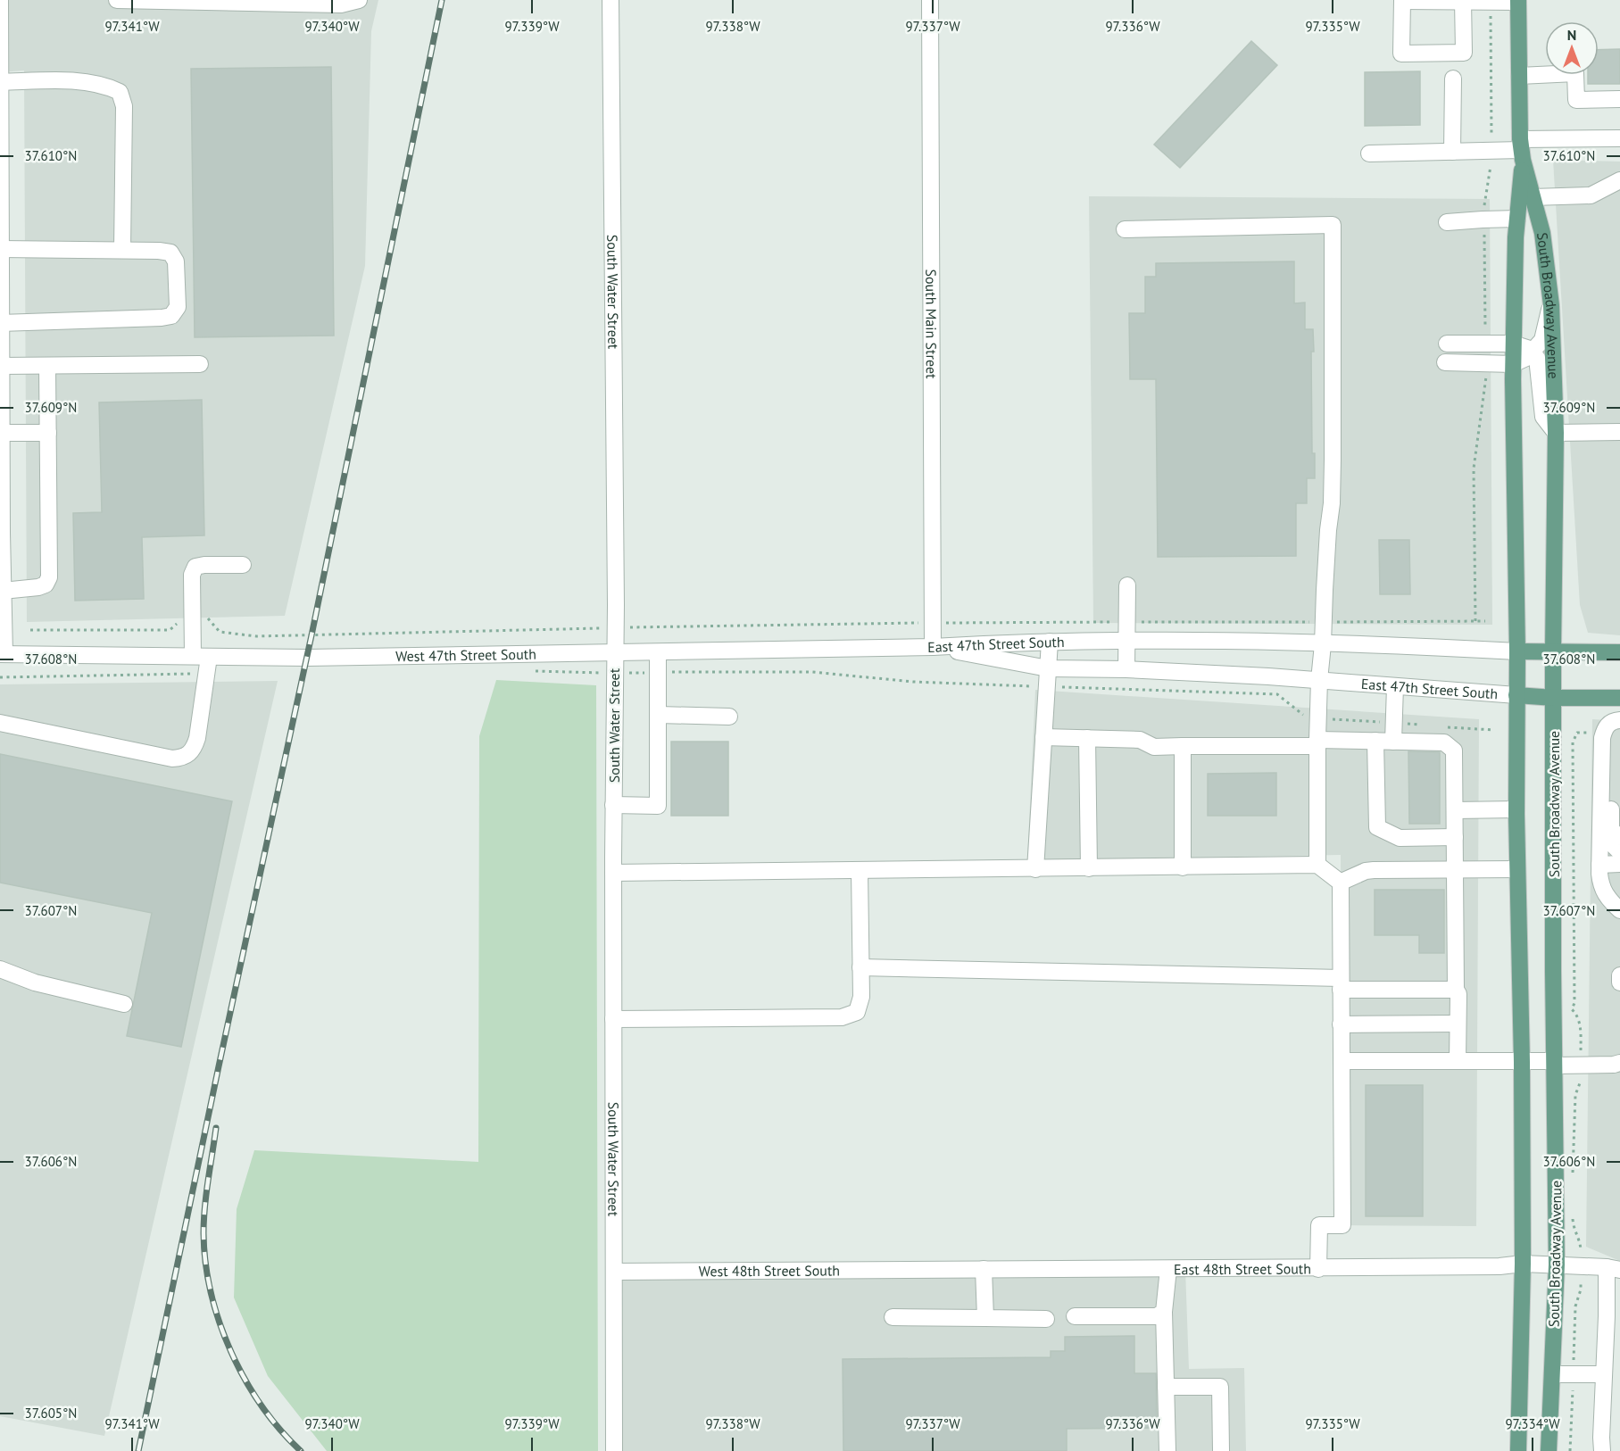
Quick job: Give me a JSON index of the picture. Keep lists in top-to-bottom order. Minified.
{"streets":{"main road":["South Broadway Avenue","East 47th Street South"],"street":["South Water Street","South Main Street","West 47th Street South","East 48th Street South","West 48th Street South"]},"crossings":[["South Water Street","West 47th Street South"],["South Water Street","West 48th Street South"],["South Broadway Avenue","East 47th Street South"],["South Broadway Avenue","East 48th Street South"],["South Main Street","East 47th Street South"],["South Main Street","West 47th Street South"],["East 47th Street South","West 47th Street South"],["East 48th Street South","West 48th Street South"]],"north":"top","coordinates":["97.341°W","97.340°W","97.339°W","97.338°W","97.337°W","97.336°W","97.335°W","37.610°N","37.609°N","37.608°N","37.607°N","37.606°N","37.605°N","97.334°W"]}
